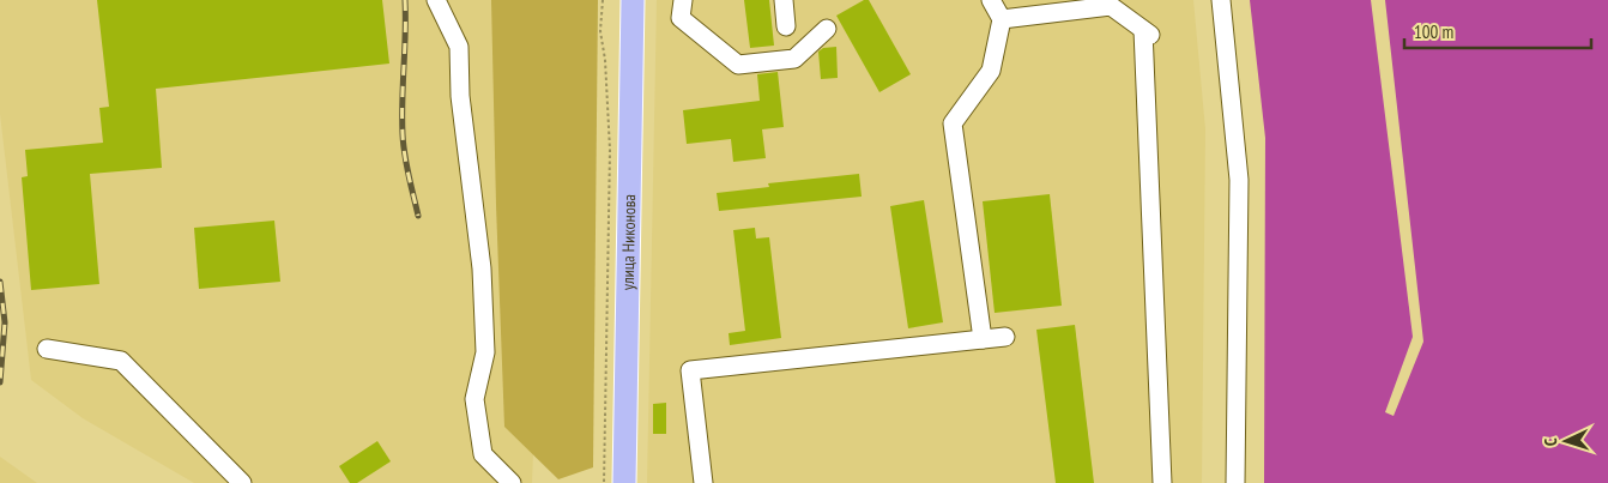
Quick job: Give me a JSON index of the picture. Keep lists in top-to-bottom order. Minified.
{"streets":{"main road":["улица Никонова"]},"scale_bar":"100 m","north":"left"}
